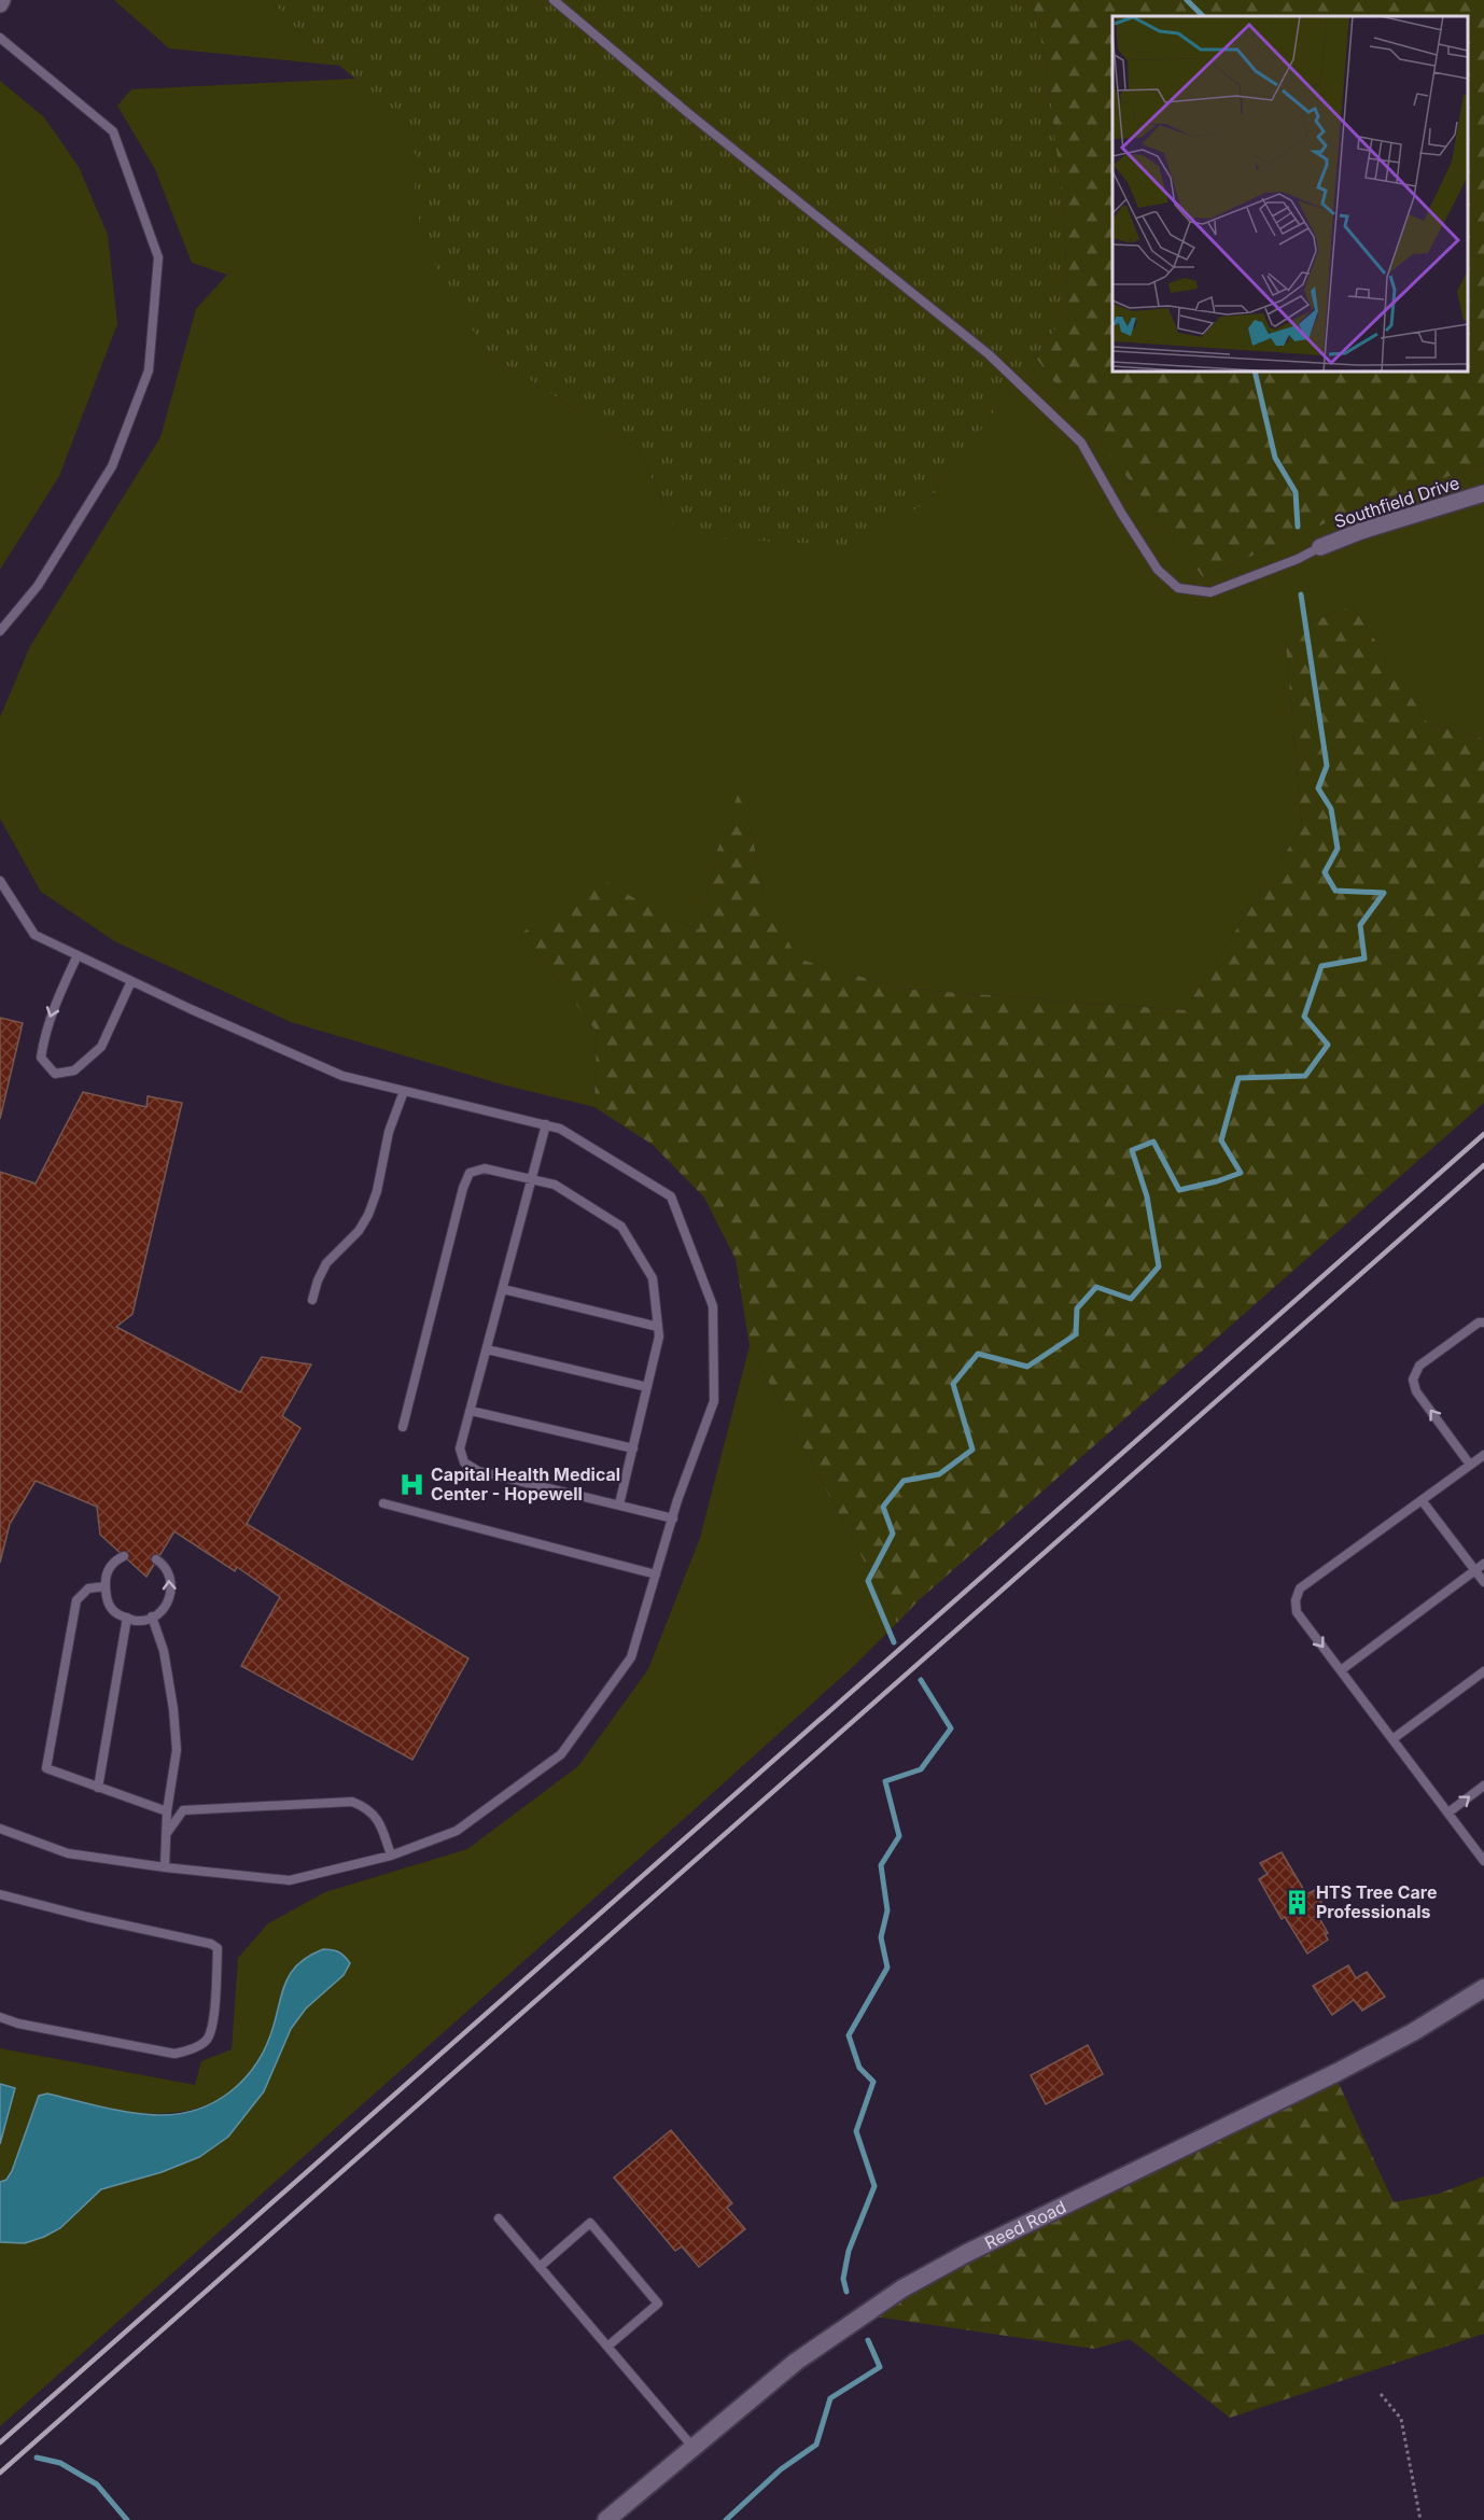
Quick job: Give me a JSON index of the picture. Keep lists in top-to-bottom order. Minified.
{"streets":{"street":["Southfield Drive","Reed Road"]},"places":{"hospital":["Capital Health Medical Center - Hopewell"],"building":["HTS Tree Care Professionals"]}}
